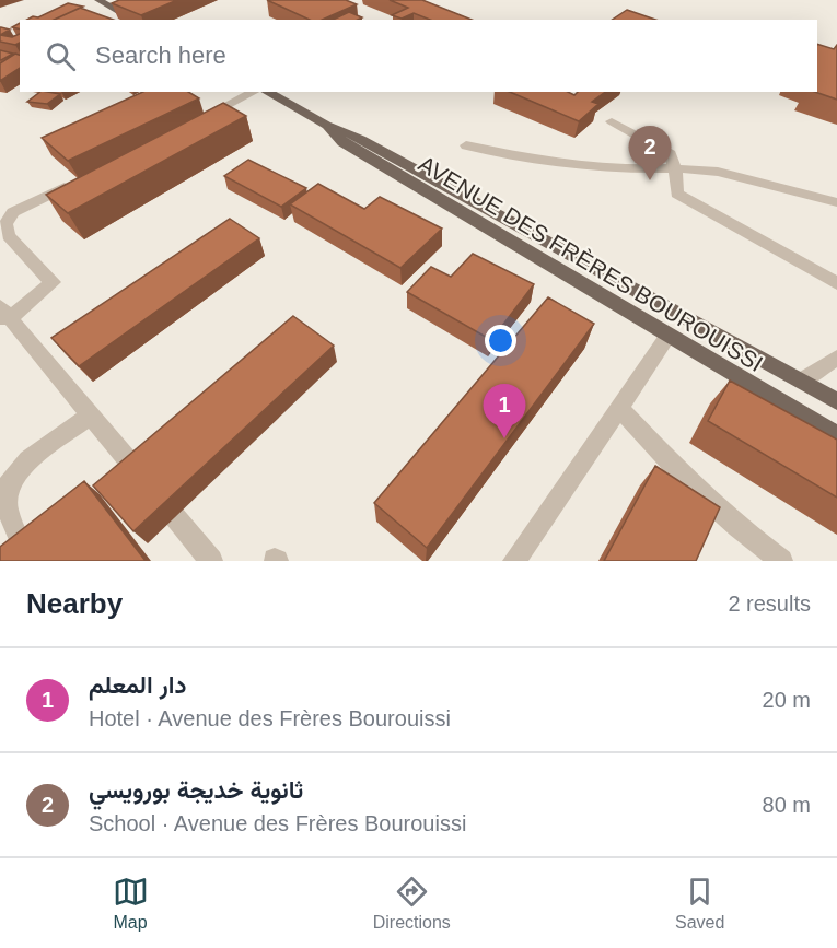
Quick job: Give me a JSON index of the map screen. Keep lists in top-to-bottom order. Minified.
{"streets":{"main road":["AVENUE DES FRÈRES BOUROUISSI"]},"page":{"search":"Search here","pins":["2","1"],"heading":["Nearby","2 results"],"list":[{"mark":"1","name":"دار المعلم","note":"Hotel · Avenue des Frères Bourouissi","value":"20 m"},{"mark":"2","name":"ثانوية خديجة بورويسي","note":"School · Avenue des Frères Bourouissi","value":"80 m"}],"nav":["Map","Directions","Saved"]}}
